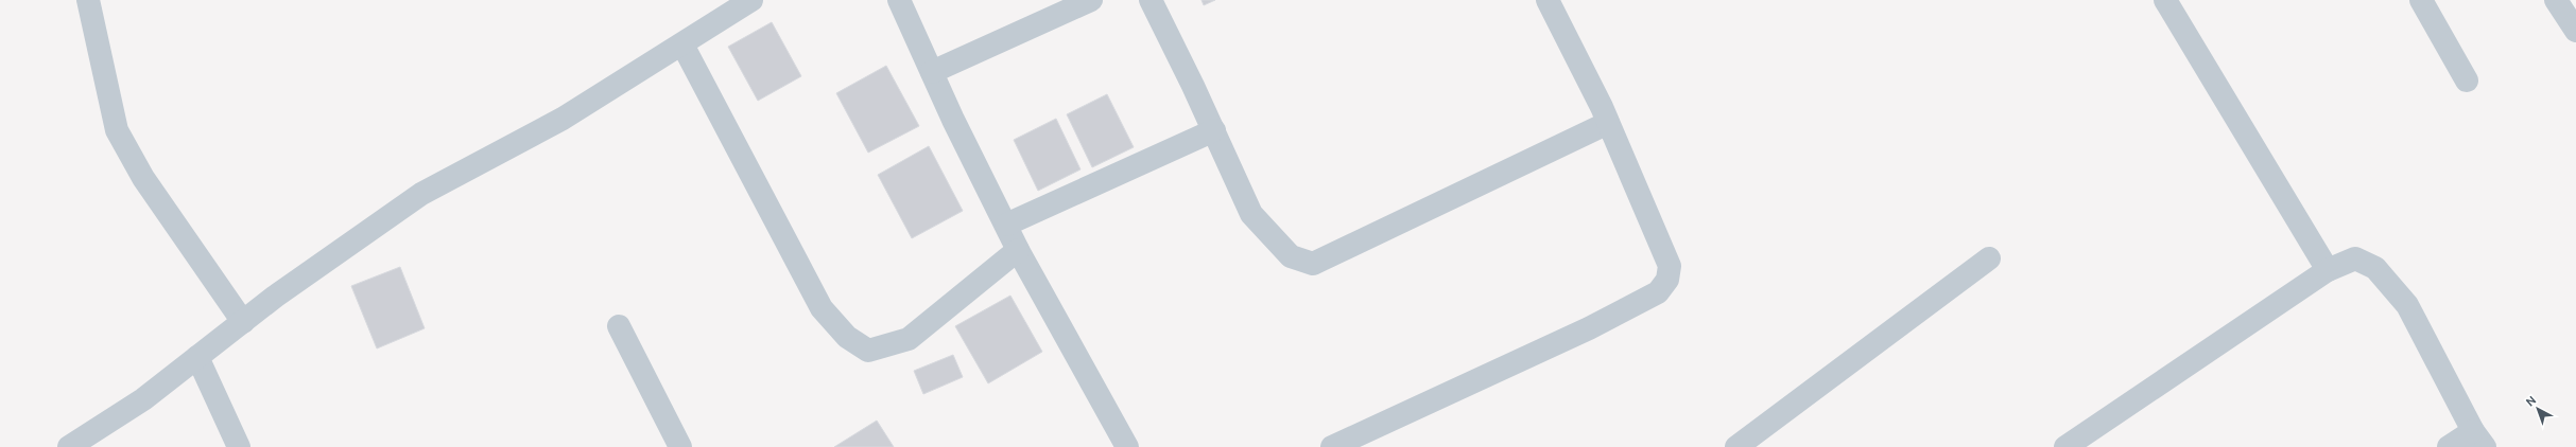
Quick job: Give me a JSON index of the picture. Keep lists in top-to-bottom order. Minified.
{"north":"top left"}
